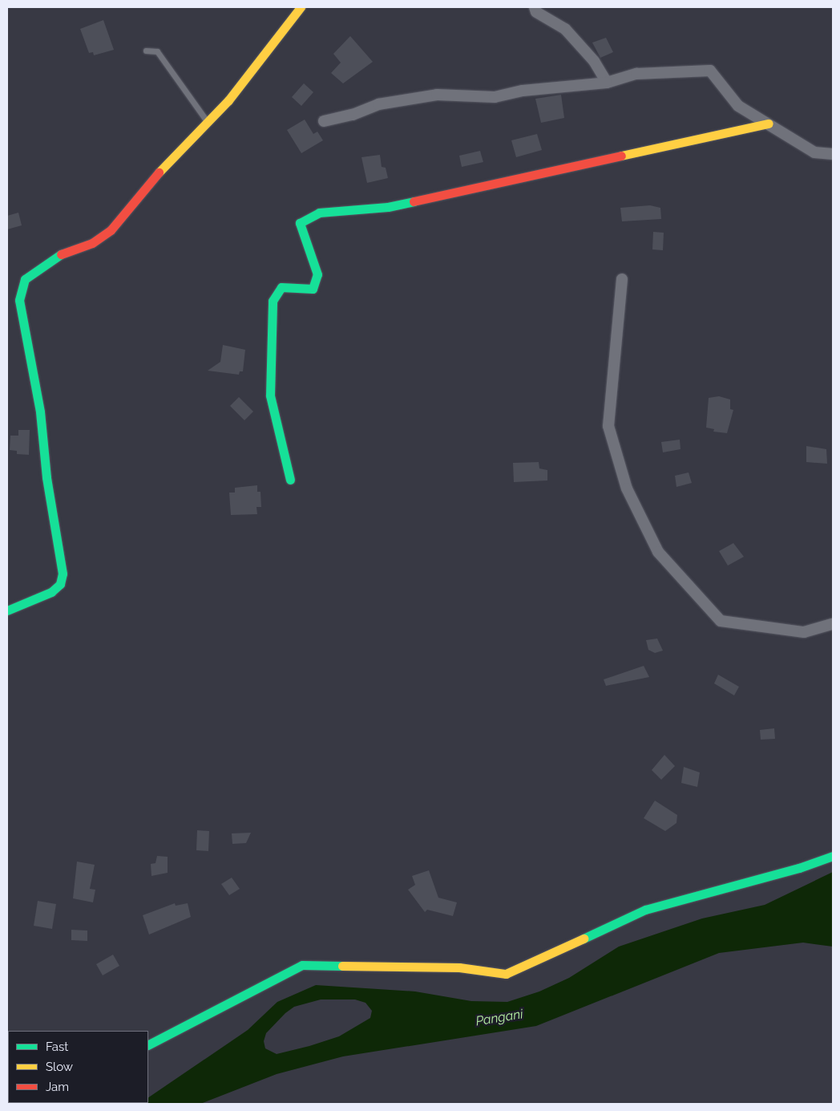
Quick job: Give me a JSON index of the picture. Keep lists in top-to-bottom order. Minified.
{"water":["Pangani"],"legend":["Fast","Slow","Jam"]}
